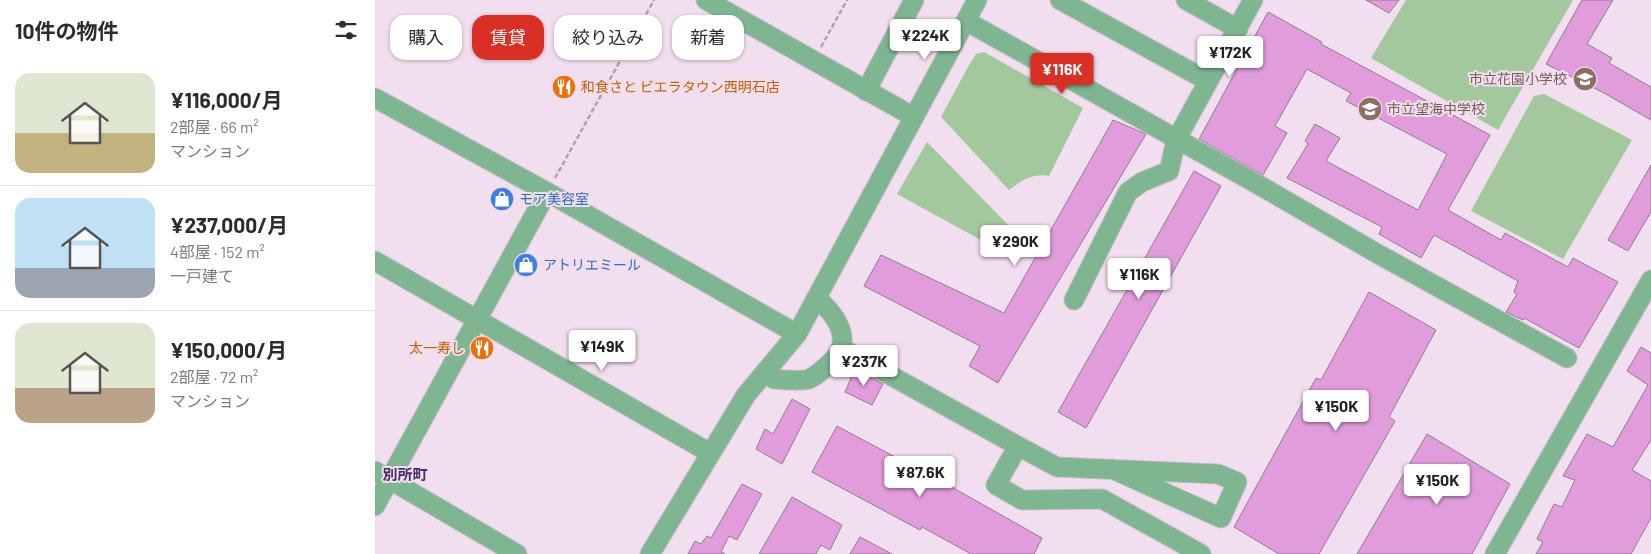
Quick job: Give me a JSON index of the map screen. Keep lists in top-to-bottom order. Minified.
{"districts":["別所町"],"places":{"school or university":["市立花園小学校","市立望海中学校"],"restaurant":["和食さと ビエラタウン西明石店","太一寿し"],"shop":["モア美容室","アトリエミール"]},"page":{"heading":"10件の物件","chip":["購入","賃貸","絞り込み","新着"],"price":["¥224K","¥172K","¥116K","¥290K","¥116K","¥149K","¥237K","¥150K","¥87.6K","¥150K"],"list":[{"name":"¥116,000/月","note":"2部屋 · 66 m² · マンション"},{"name":"¥237,000/月","note":"4部屋 · 152 m² · 一戸建て"},{"name":"¥150,000/月","note":"2部屋 · 72 m² · マンション"}]}}
